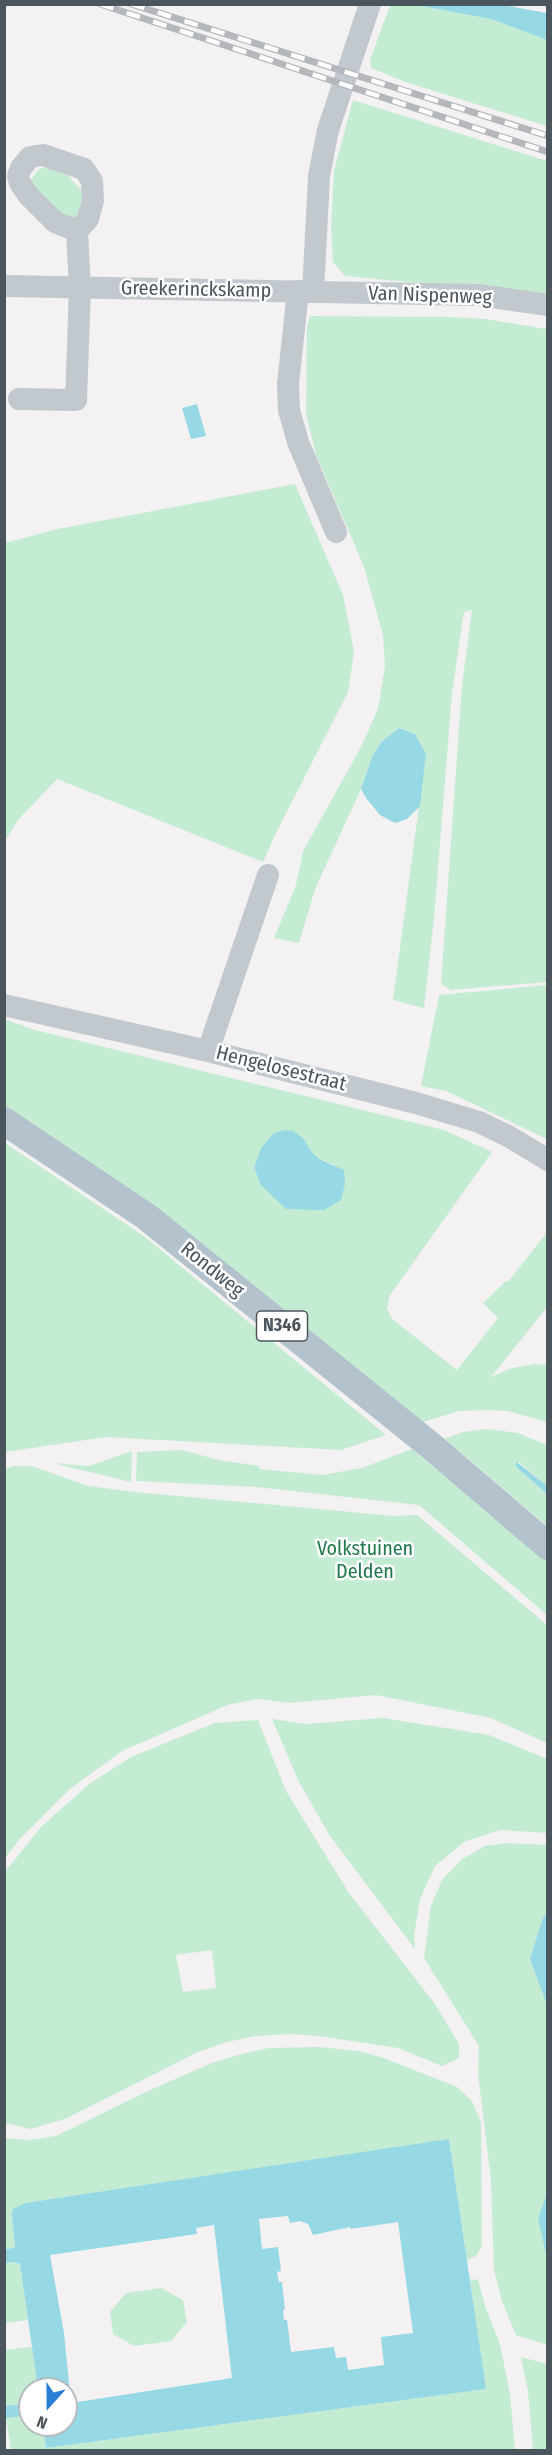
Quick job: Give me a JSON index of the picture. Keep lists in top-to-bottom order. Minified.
{"streets":{"main road":["Rondweg","N346"],"street":["Greekerinckskamp","Van Nispenweg","Hengelosestraat"]},"crossings":[["Greekerinckskamp","Van Nispenweg"]],"parks":["Volkstuinen Delden"],"north":"bottom"}
